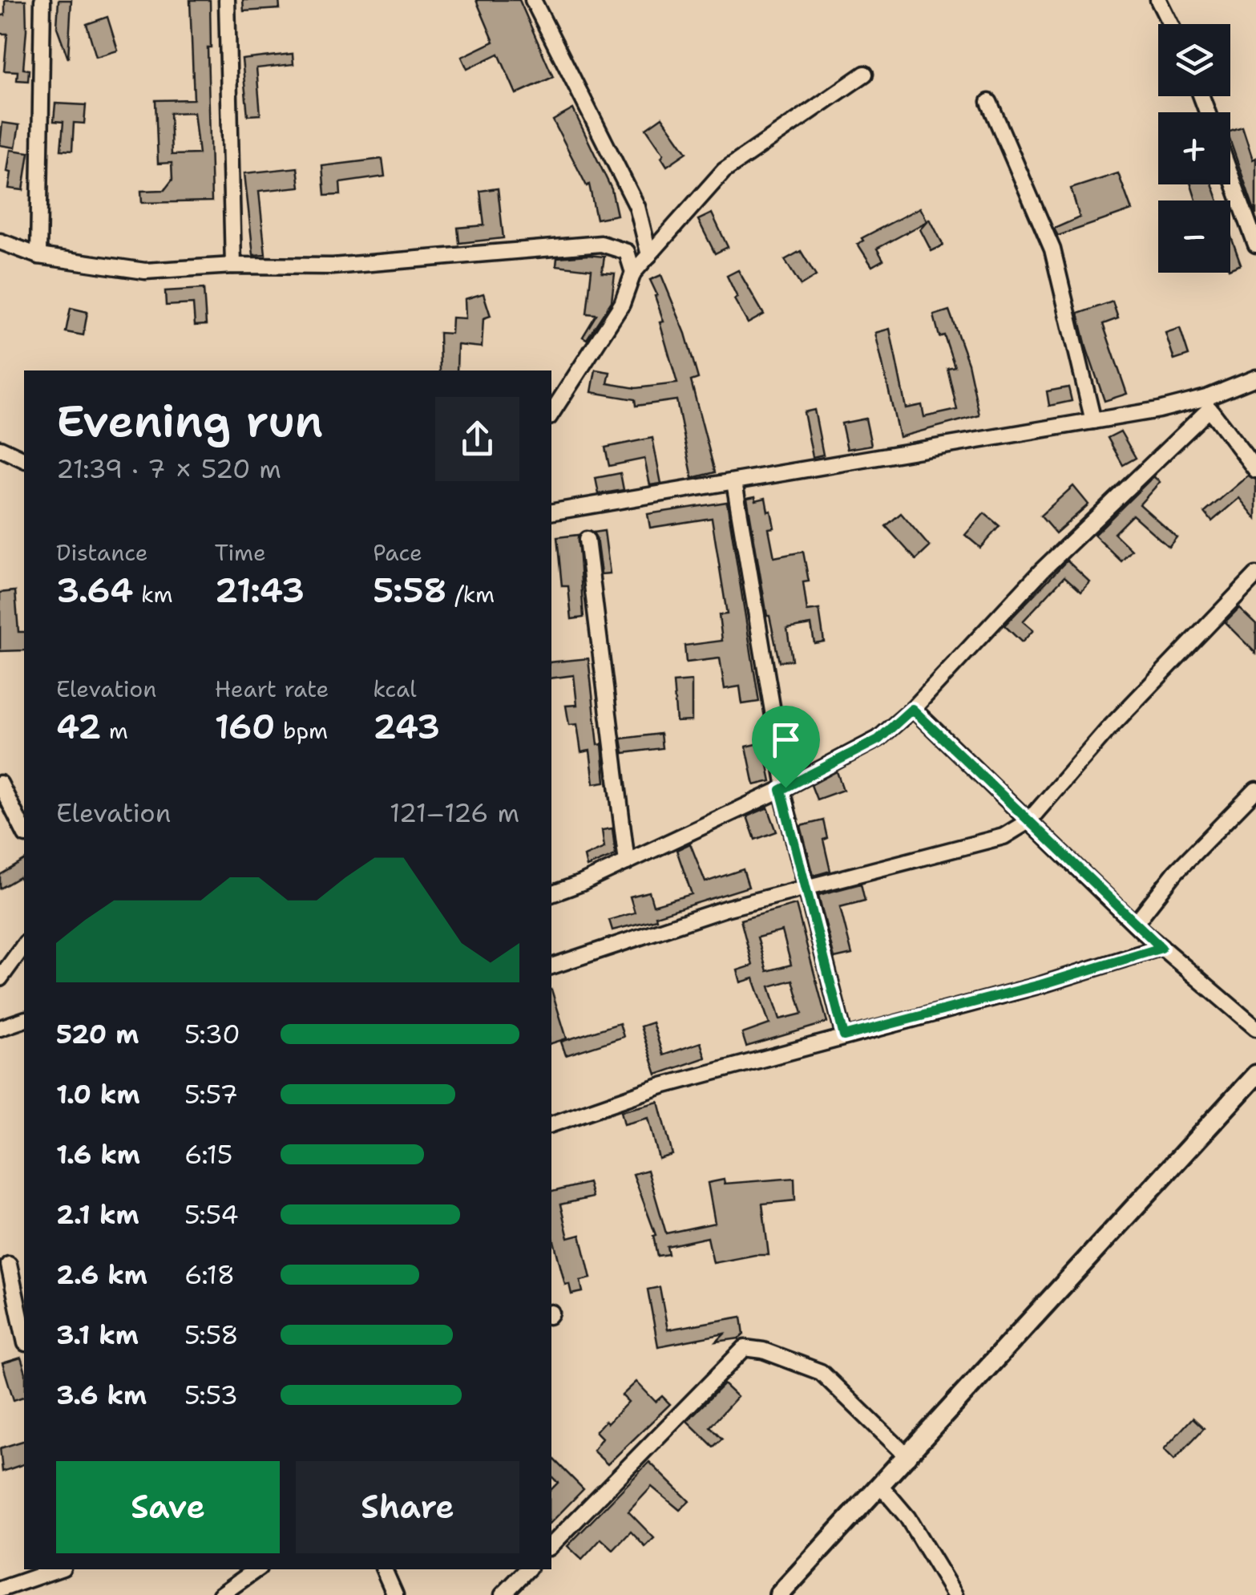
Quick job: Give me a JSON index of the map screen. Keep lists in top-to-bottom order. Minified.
{"page":{"map_buttons":["+","−"],"heading":["Evening run","21:39 · 7 × 520 m"],"stats":[["Distance","3.64 km"],["Time","21:43"],["Pace","5:58 /km"],["Elevation","42 m"],["Heart rate","160 bpm"],["kcal","243"]],"chart":["Elevation","121–126 m"],"list":[{"name":"520 m","note":"5:30"},{"name":"1.0 km","note":"5:57"},{"name":"1.6 km","note":"6:15"},{"name":"2.1 km","note":"5:54"},{"name":"2.6 km","note":"6:18"},{"name":"3.1 km","note":"5:58"},{"name":"3.6 km","note":"5:53"}],"buttons":["Save","Share"]}}
